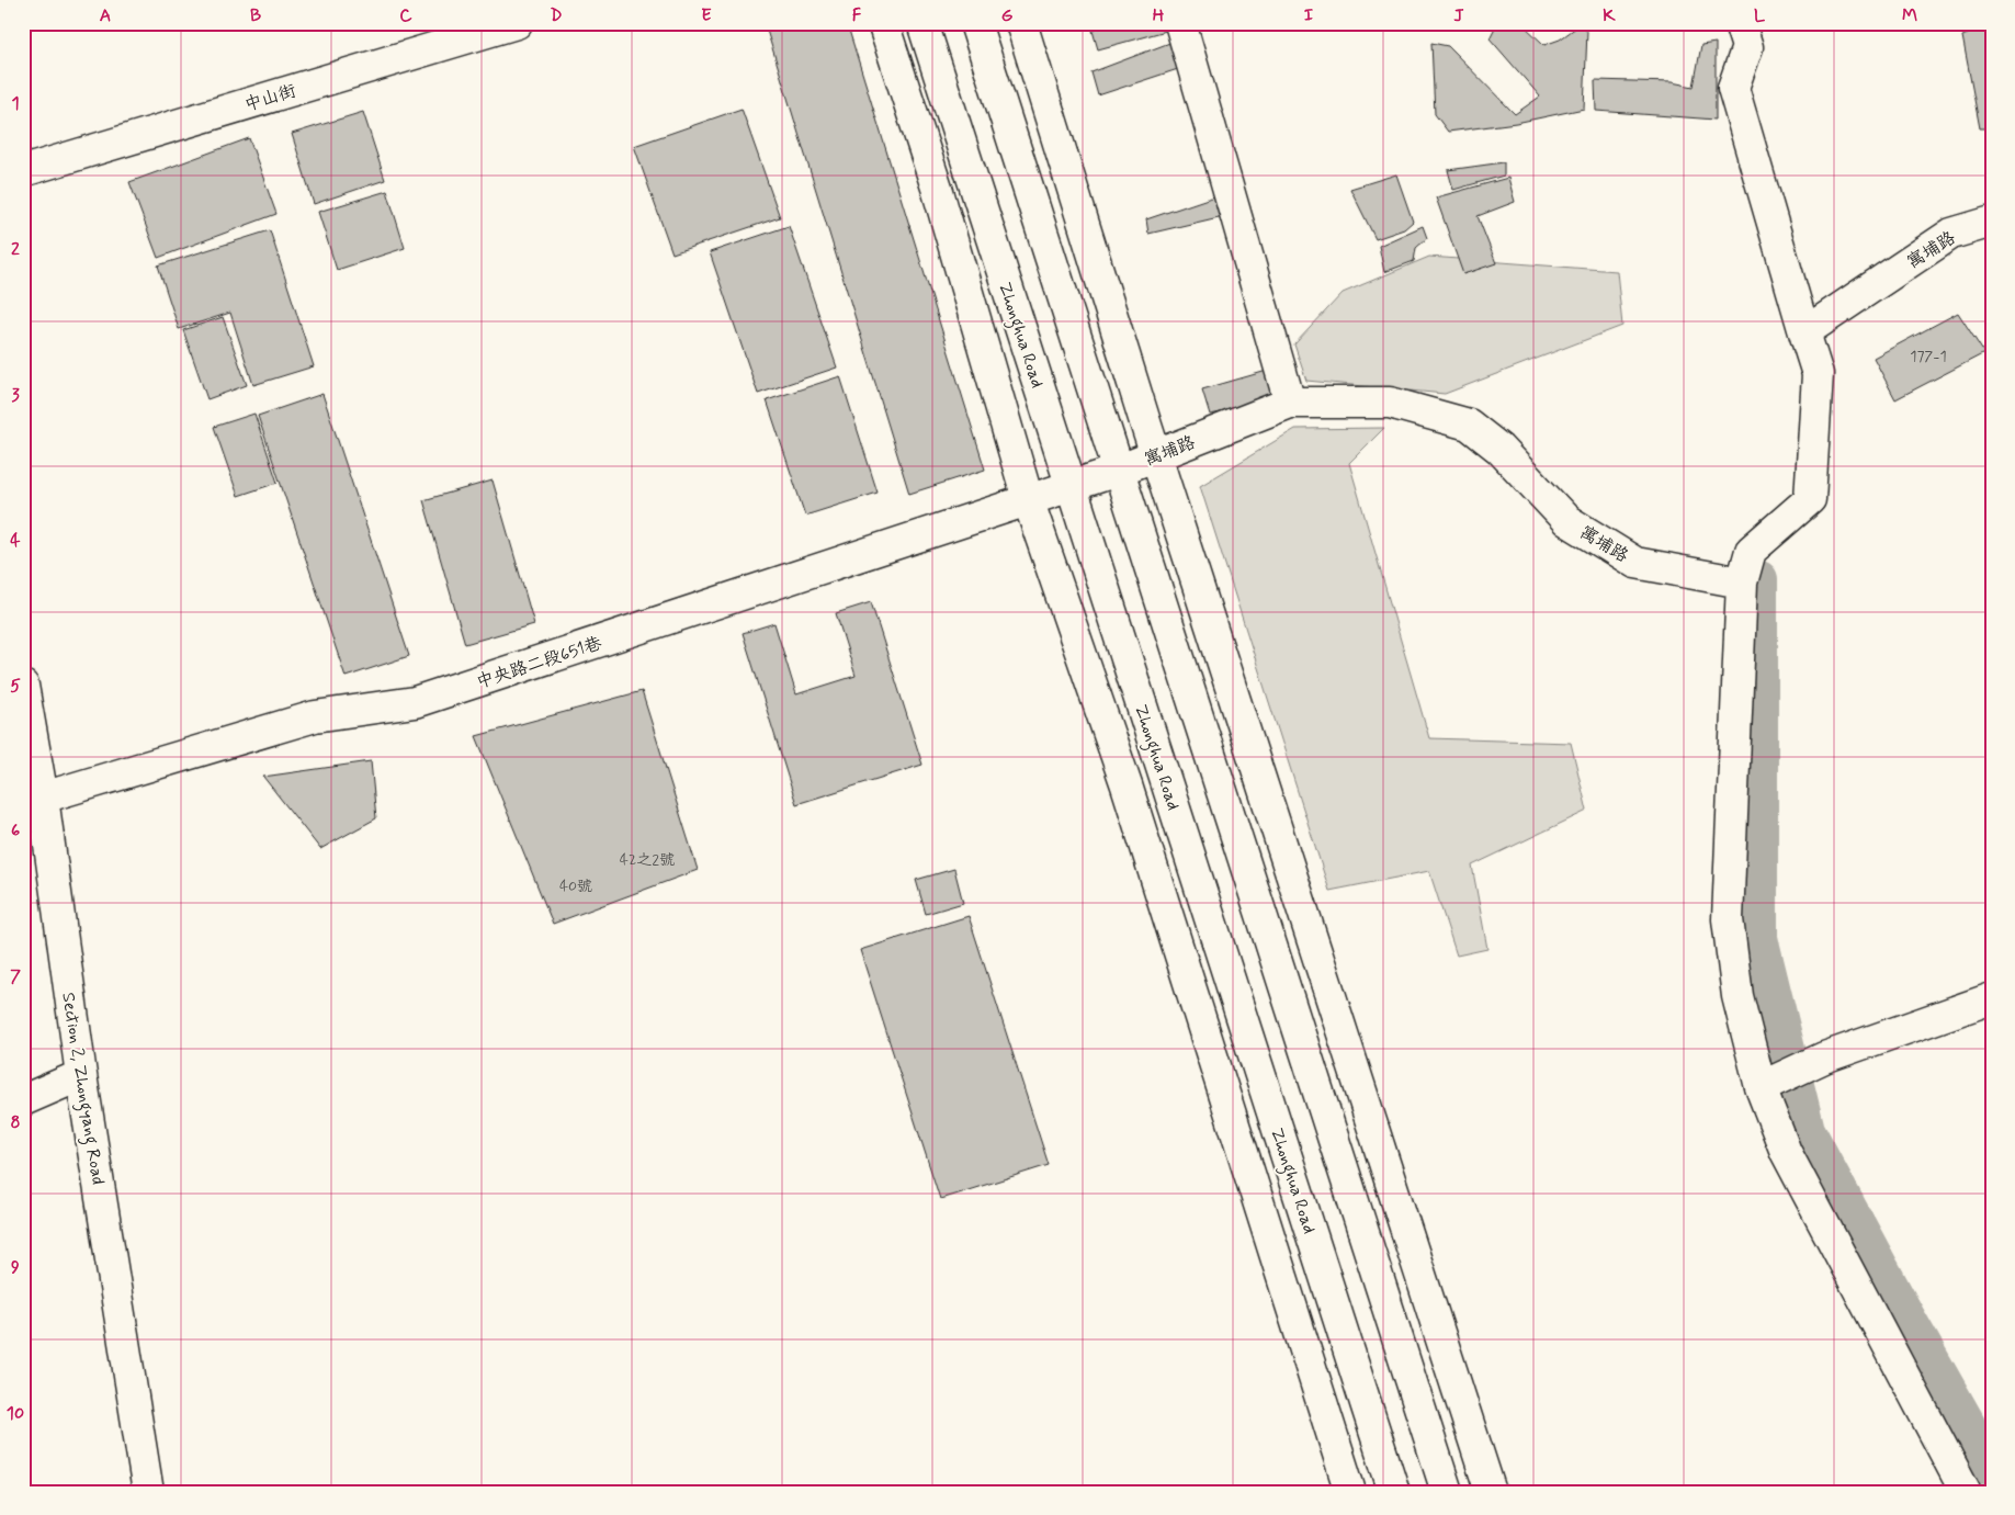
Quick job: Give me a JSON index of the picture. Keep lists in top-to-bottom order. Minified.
{"streets":{"main road":["中山街","寓埔路","Zhonghua Road","中央路二段651巷","Section 2, Zhongyang Road"]},"crossings":[["寓埔路","Zhonghua Road"],["寓埔路","中央路二段651巷"],["中央路二段651巷","Section 2, Zhongyang Road"]],"house_numbers":["177-1","42之2號","40號"],"grid":{"columns":["A","B","C","D","E","F","G","H","I","J","K","L","M"],"rows":["1","2","3","4","5","6","7","8","9","10"]}}
